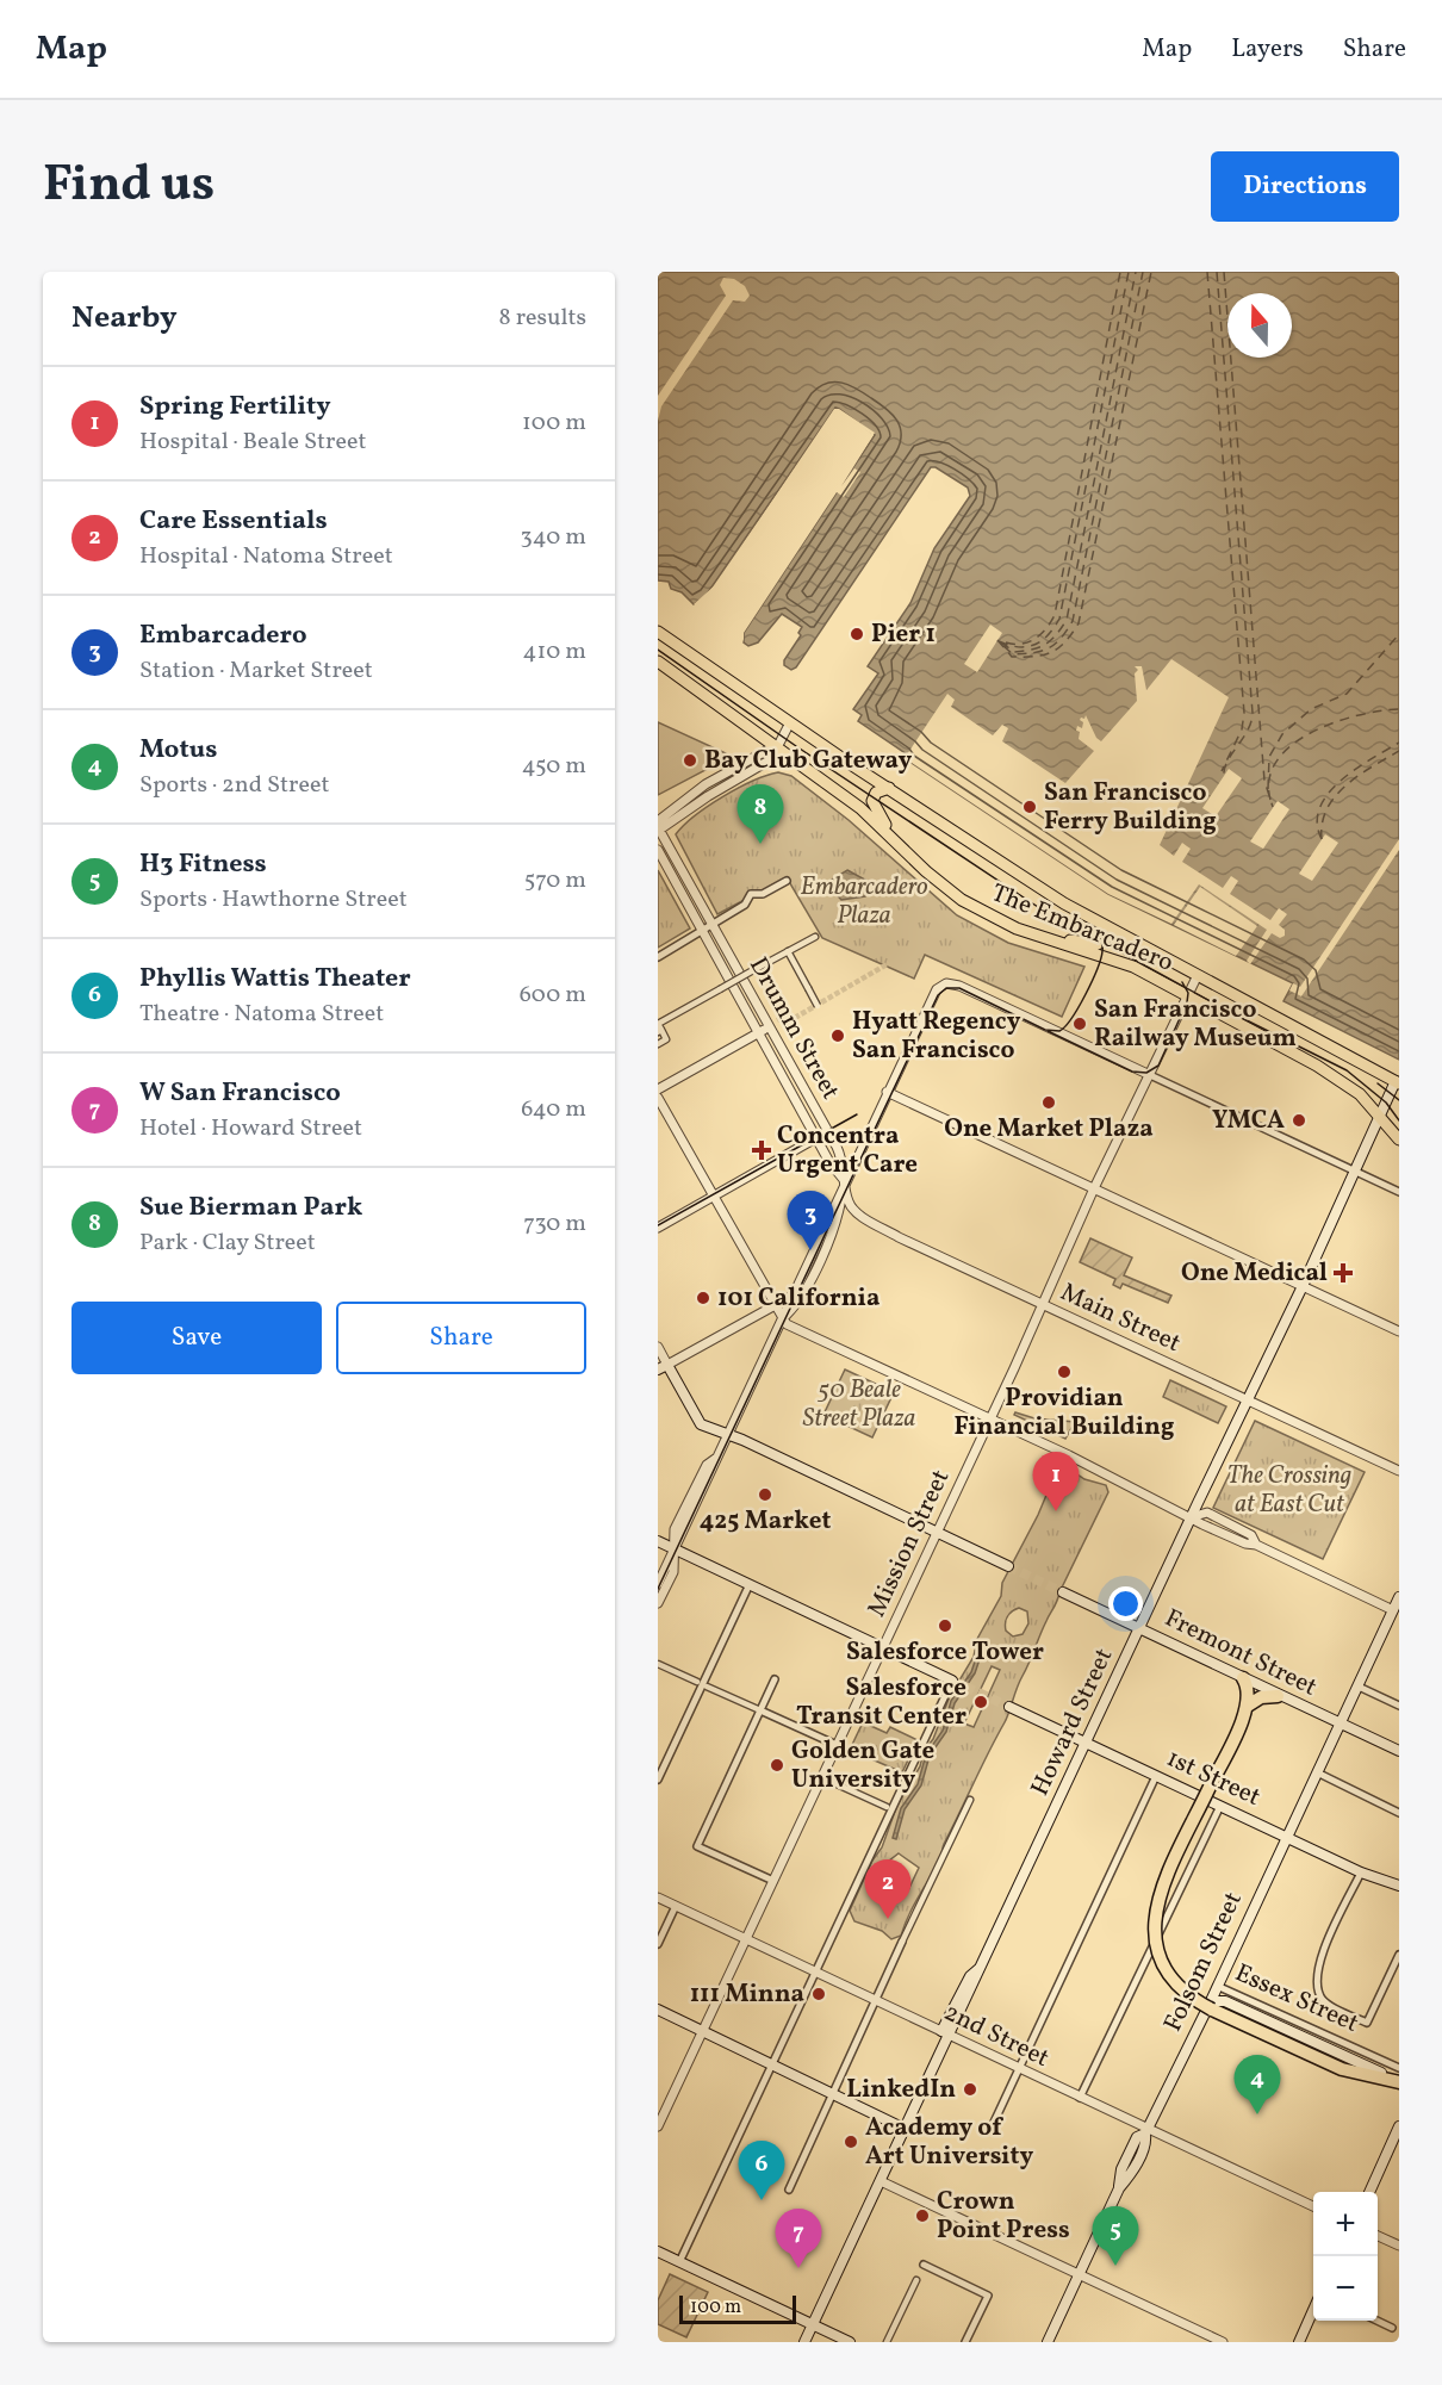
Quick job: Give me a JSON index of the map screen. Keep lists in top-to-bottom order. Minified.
{"streets":{"main road":["The Embarcadero","Fremont Street","Howard Street","1st Street","Folsom Street","Essex Street"],"street":["Drumm Street","Main Street","Mission Street","2nd Street"]},"crossings":[["The Embarcadero","Mission Street"],["The Embarcadero","Howard Street"],["Drumm Street","Main Street"],["Main Street","Mission Street"],["Main Street","Howard Street"],["Mission Street","2nd Street"],["Fremont Street","Howard Street"],["Fremont Street","Folsom Street"],["Howard Street","1st Street"],["Howard Street","2nd Street"],["1st Street","Folsom Street"],["Folsom Street","Essex Street"],["Folsom Street","2nd Street"]],"parks":["Embarcadero Plaza","50 Beale Street Plaza","The Crossing at East Cut"],"places":{"other":["Pier 1","Bay Club Gateway","San Francisco Ferry Building","San Francisco Railway Museum","Hyatt Regency San Francisco","One Market Plaza","YMCA","101 California","Providian Financial Building","425 Market","Salesforce Tower","Salesforce Transit Center","Golden Gate University","111 Minna","LinkedIn","Academy of Art University","Crown Point Press"],"health":["Concentra Urgent Care","One Medical"]},"scale_bar":"100 m","north":"top","page":{"header":"Map","nav":["Map","Layers","Share"],"title":"Find us","buttons":["Directions",["Save","Share"]],"heading":["Nearby","8 results"],"list":[{"mark":"1","name":"Spring Fertility","note":"Hospital · Beale Street","value":"100 m"},{"mark":"2","name":"Care Essentials","note":"Hospital · Natoma Street","value":"340 m"},{"mark":"3","name":"Embarcadero","note":"Station · Market Street","value":"410 m"},{"mark":"4","name":"Motus","note":"Sports · 2nd Street","value":"450 m"},{"mark":"5","name":"H3 Fitness","note":"Sports · Hawthorne Street","value":"570 m"},{"mark":"6","name":"Phyllis Wattis Theater","note":"Theatre · Natoma Street","value":"600 m"},{"mark":"7","name":"W San Francisco","note":"Hotel · Howard Street","value":"640 m"},{"mark":"8","name":"Sue Bierman Park","note":"Park · Clay Street","value":"730 m"}],"pins":["8","3","1","2","4","6","5","7"],"map_buttons":["+","−"],"scale":"100 m"}}
